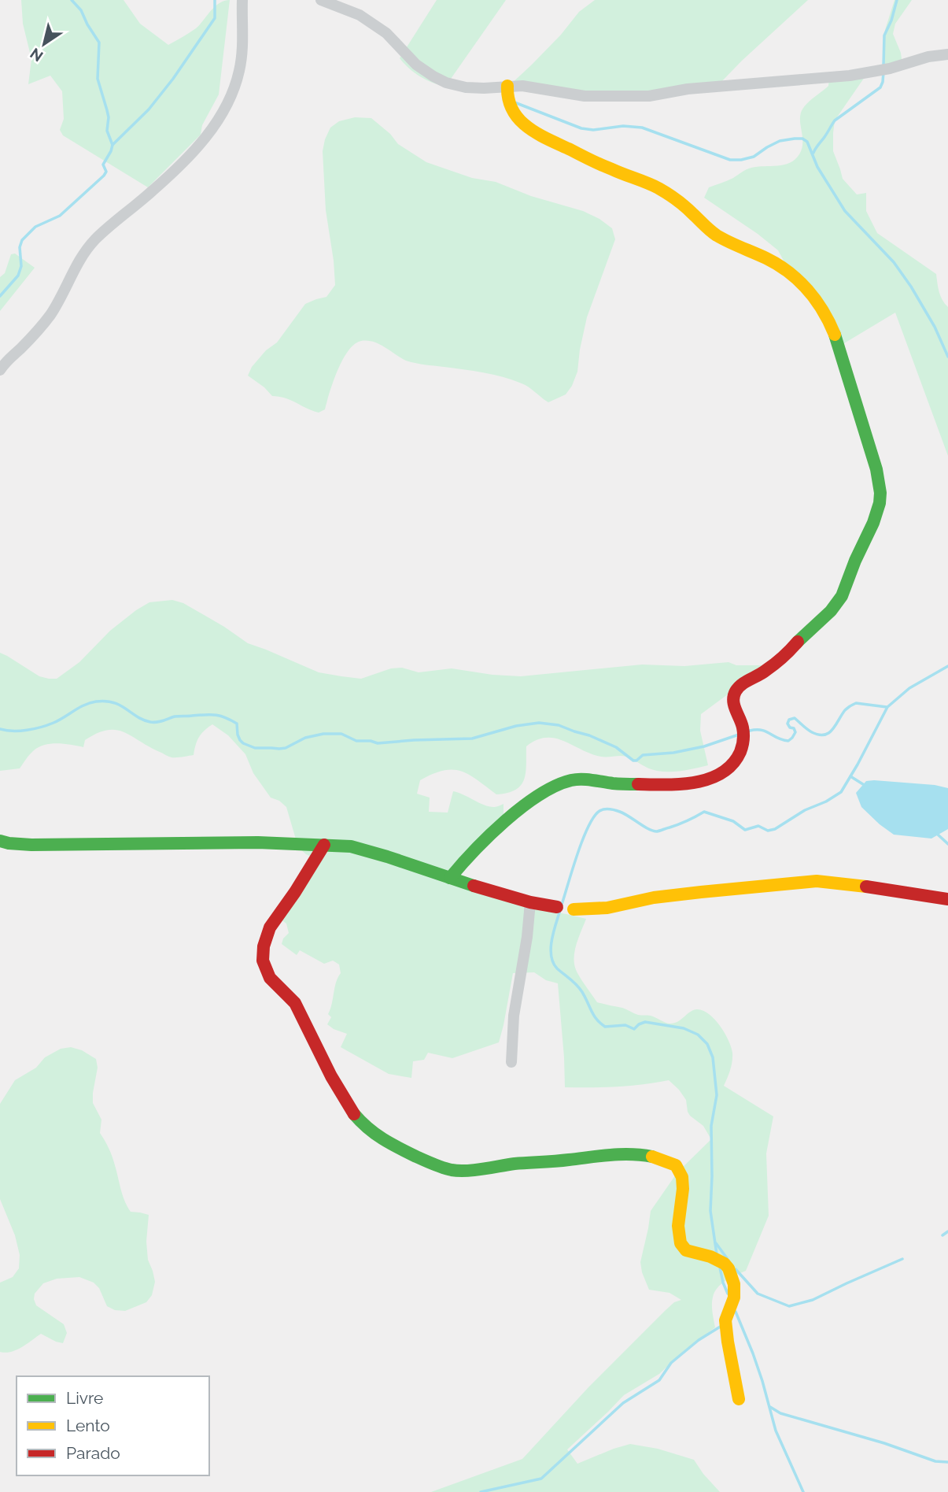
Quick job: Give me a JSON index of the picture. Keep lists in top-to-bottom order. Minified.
{"legend":["Livre","Lento","Parado"],"north":"bottom left"}
